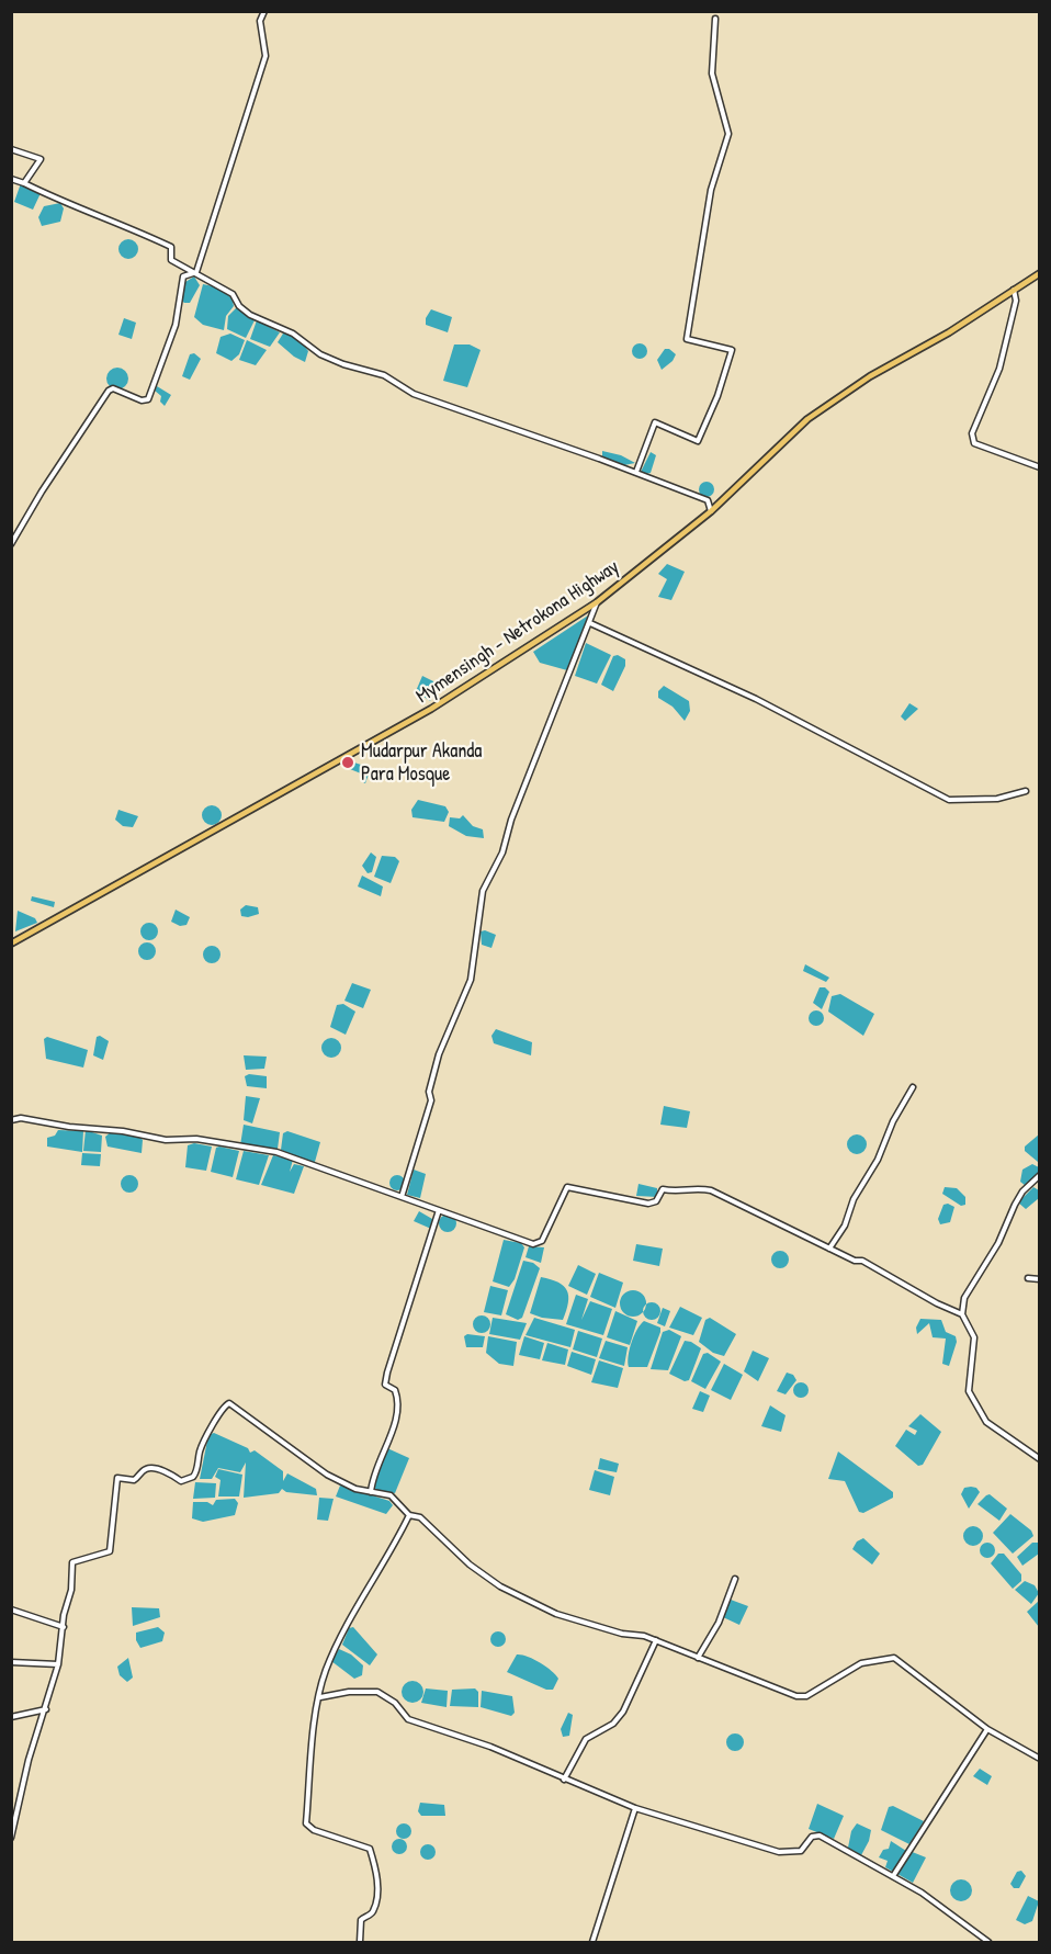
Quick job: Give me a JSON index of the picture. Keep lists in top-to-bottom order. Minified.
{"streets":{"main road":["Mymensingh - Netrokona Highway"]},"places":["Mudarpur Akanda Para Mosque"]}
